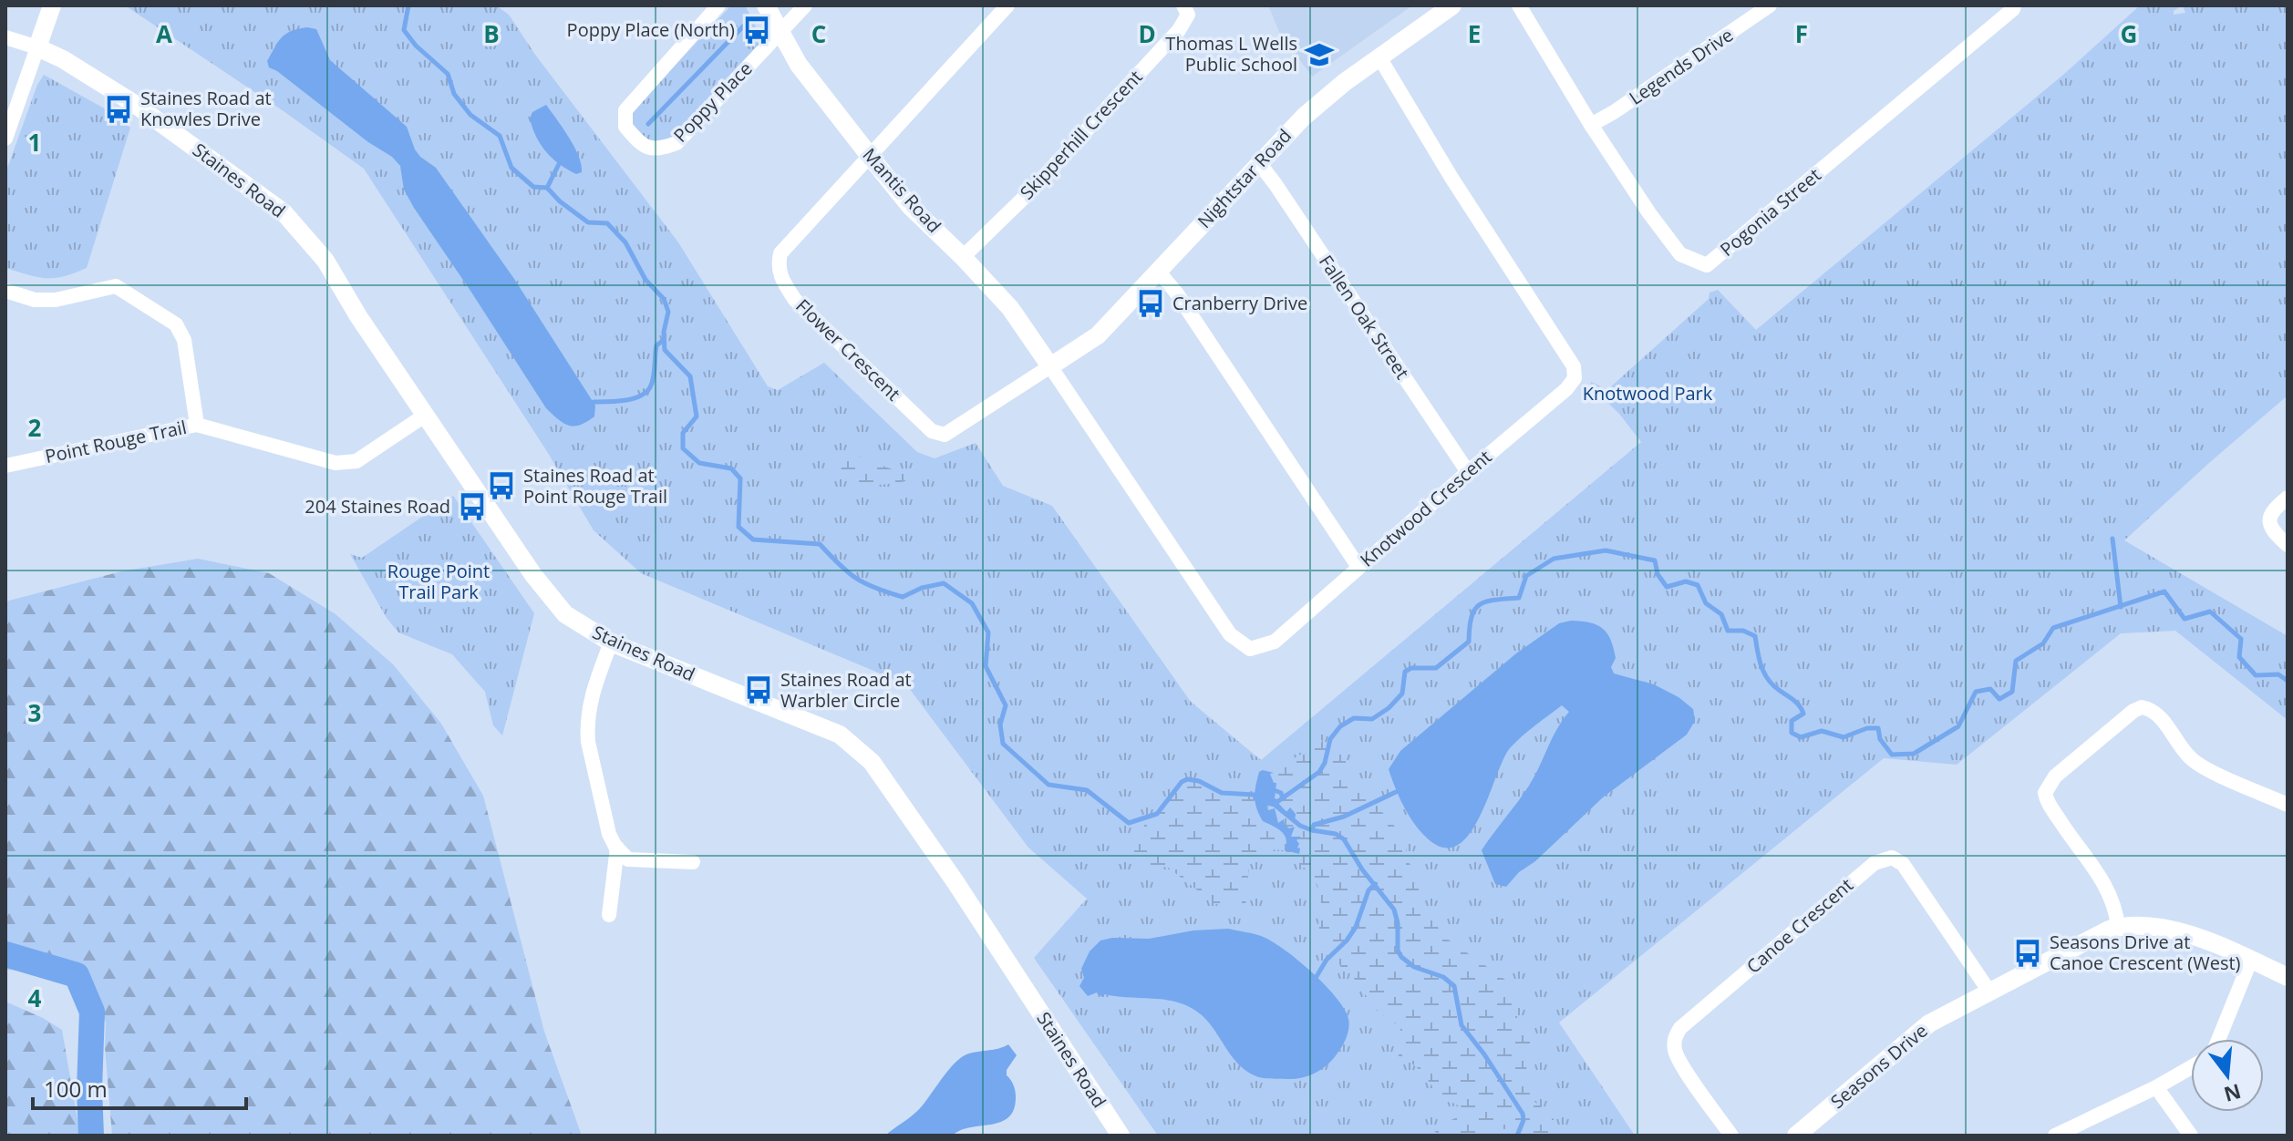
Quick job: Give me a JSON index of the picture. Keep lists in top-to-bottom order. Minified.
{"streets":{"street":["Legends Drive","Poppy Place","Skipperhill Crescent","Nightstar Road","Staines Road","Mantis Road","Pogonia Street","Fallen Oak Street","Flower Crescent","Point Rouge Trail","Knotwood Crescent","Canoe Crescent","Seasons Drive"]},"crossings":[["Legends Drive","Pogonia Street"],["Poppy Place","Mantis Road"],["Skipperhill Crescent","Mantis Road"],["Nightstar Road","Mantis Road"],["Nightstar Road","Fallen Oak Street"],["Nightstar Road","Flower Crescent"],["Nightstar Road","Knotwood Crescent"],["Staines Road","Point Rouge Trail"],["Mantis Road","Flower Crescent"],["Mantis Road","Knotwood Crescent"],["Fallen Oak Street","Knotwood Crescent"],["Flower Crescent","Knotwood Crescent"],["Canoe Crescent","Seasons Drive"]],"parks":["Knotwood Park","Rouge Point Trail Park"],"places":{"bus stop":["Poppy Place (North)","Staines Road at Knowles Drive","Cranberry Drive","Staines Road at Point Rouge Trail","204 Staines Road","Staines Road at Warbler Circle","Seasons Drive at Canoe Crescent (West)"],"school or university":["Thomas L Wells Public School"]},"scale_bar":"100 m","north":"bottom","grid":{"columns":["A","B","C","D","E","F","G"],"rows":["1","2","3","4"]}}
